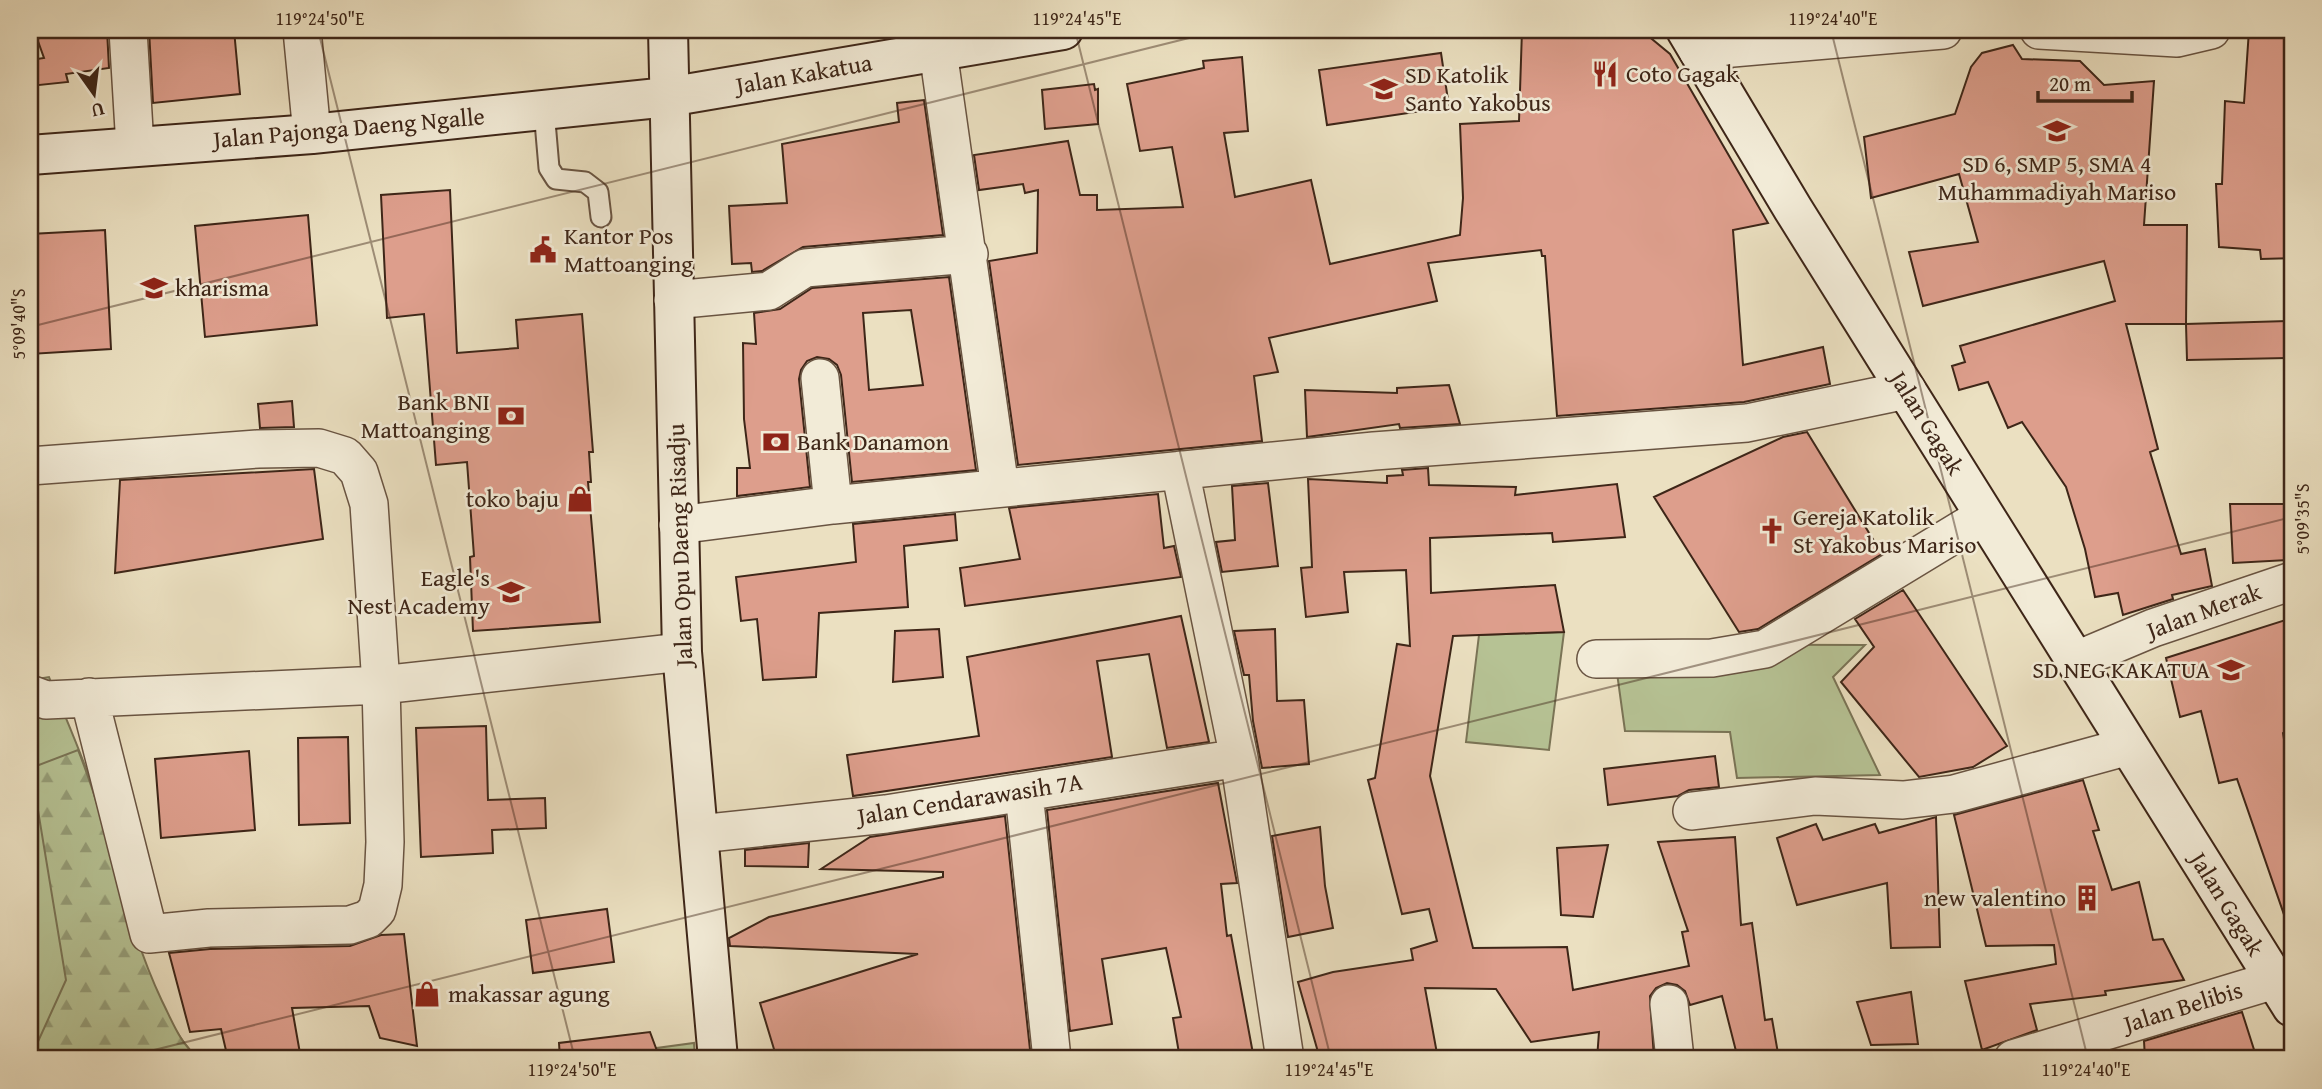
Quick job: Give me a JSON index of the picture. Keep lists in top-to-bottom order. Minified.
{"streets":{"main road":["Jalan Kakatua","Jalan Pajonga Daeng Ngalle","Jalan Gagak","Jalan Opu Daeng Risadju"],"street":["Jalan Merak","Jalan Cendarawasih 7A","Jalan Belibis"]},"crossings":[["Jalan Kakatua","Jalan Pajonga Daeng Ngalle"],["Jalan Kakatua","Jalan Opu Daeng Risadju"],["Jalan Pajonga Daeng Ngalle","Jalan Opu Daeng Risadju"],["Jalan Gagak","Jalan Merak"],["Jalan Gagak","Jalan Belibis"],["Jalan Opu Daeng Risadju","Jalan Cendarawasih 7A"]],"places":{"restaurant":["Coto Gagak"],"school or university":["SD Katolik Santo Yakobus","SD 6, SMP 5, SMA 4 Muhammadiyah Mariso","kharisma","Eagle's Nest Academy","SD NEG KAKATUA"],"public building":["Kantor Pos Mattoanging"],"bank":["Bank BNI Mattoanging","Bank Danamon"],"shop":["toko baju","makassar agung"],"church":["Gereja Katolik St Yakobus Mariso"],"building":["new valentino"]},"scale_bar":"20 m","north":"bottom","coordinates":["119°24'50\"E","119°24'45\"E","119°24'40\"E","5°09'40\"S","5°09'35\"S"]}
